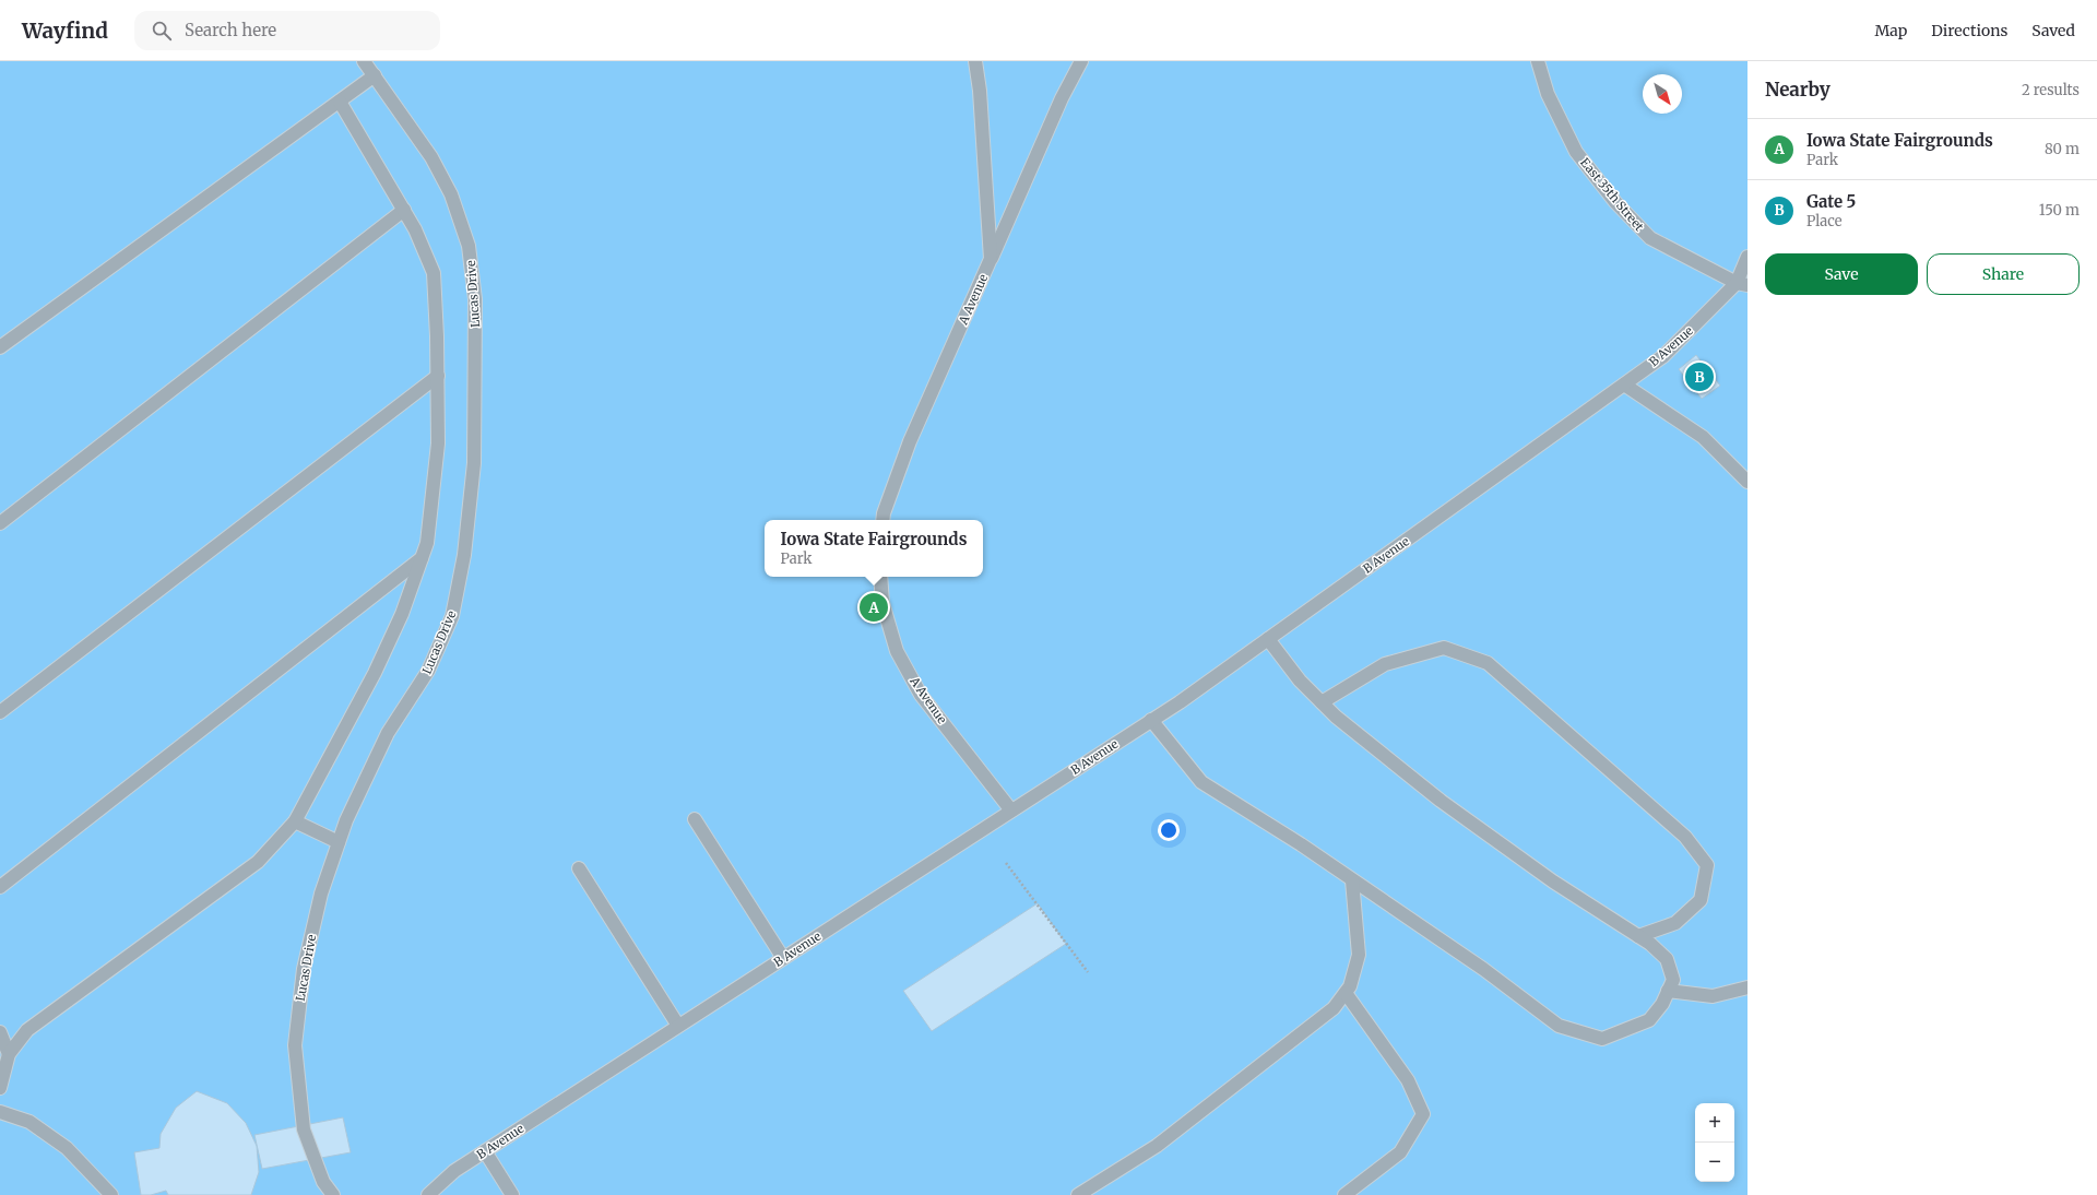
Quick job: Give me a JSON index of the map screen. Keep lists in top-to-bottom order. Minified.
{"streets":{"lane":["East 35th Street","Lucas Drive","A Avenue","B Avenue"]},"crossings":[["East 35th Street","B Avenue"],["A Avenue","B Avenue"]],"north":"bottom right","page":{"header":"Wayfind","search":"Search here","nav":["Map","Directions","Saved"],"heading":["Nearby","2 results"],"list":[{"mark":"A","name":"Iowa State Fairgrounds","note":"Park","value":"80 m"},{"mark":"B","name":"Gate 5","note":"Place","value":"150 m"}],"buttons":["Save","Share"],"pins":["B","A"],"popup":["Iowa State Fairgrounds","Park"],"map_buttons":["+","−"]}}
